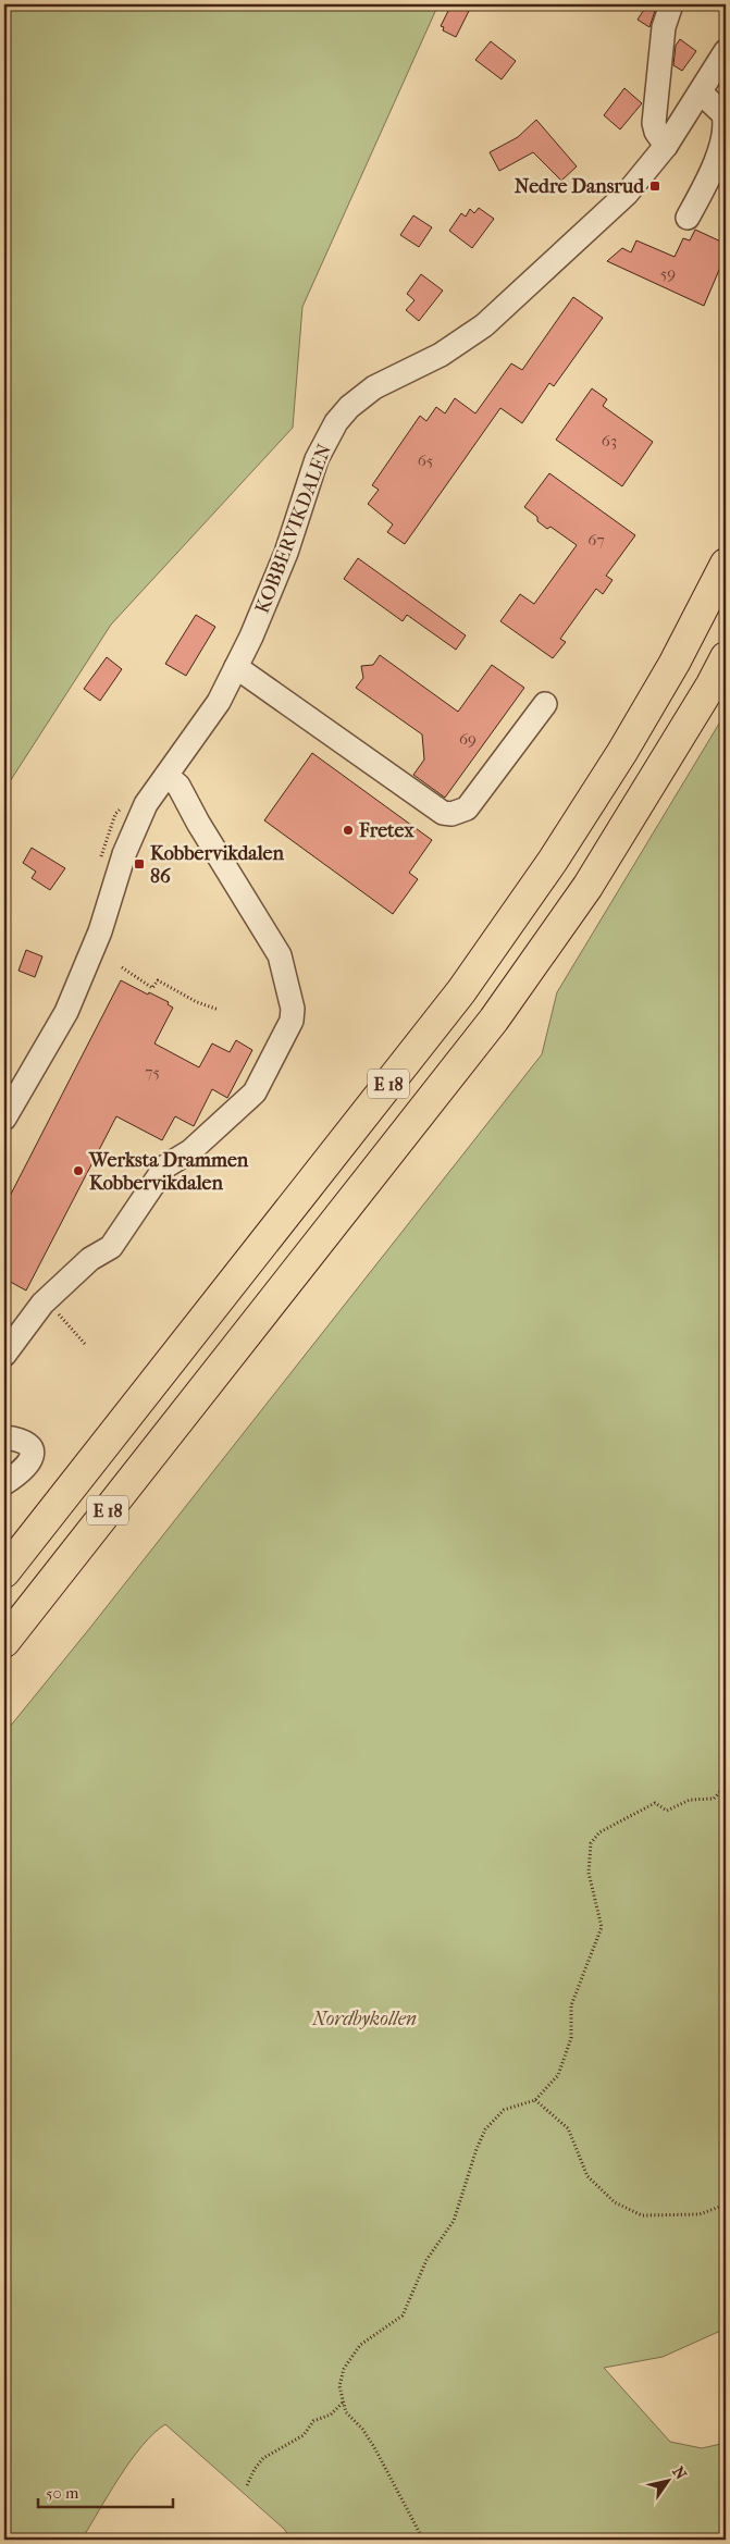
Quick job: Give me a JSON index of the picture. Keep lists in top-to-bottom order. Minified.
{"streets":{"highway":["E 18"],"street":["KOBBERVIKDALEN"]},"parks":["Nordbykollen"],"places":{"transit":["Nedre Dansrud","Kobbervikdalen 86"],"other":["Fretex","Werksta Drammen Kobbervikdalen"]},"house_numbers":["59","63","65","67","69","75"],"scale_bar":"50 m","north":"top right"}
